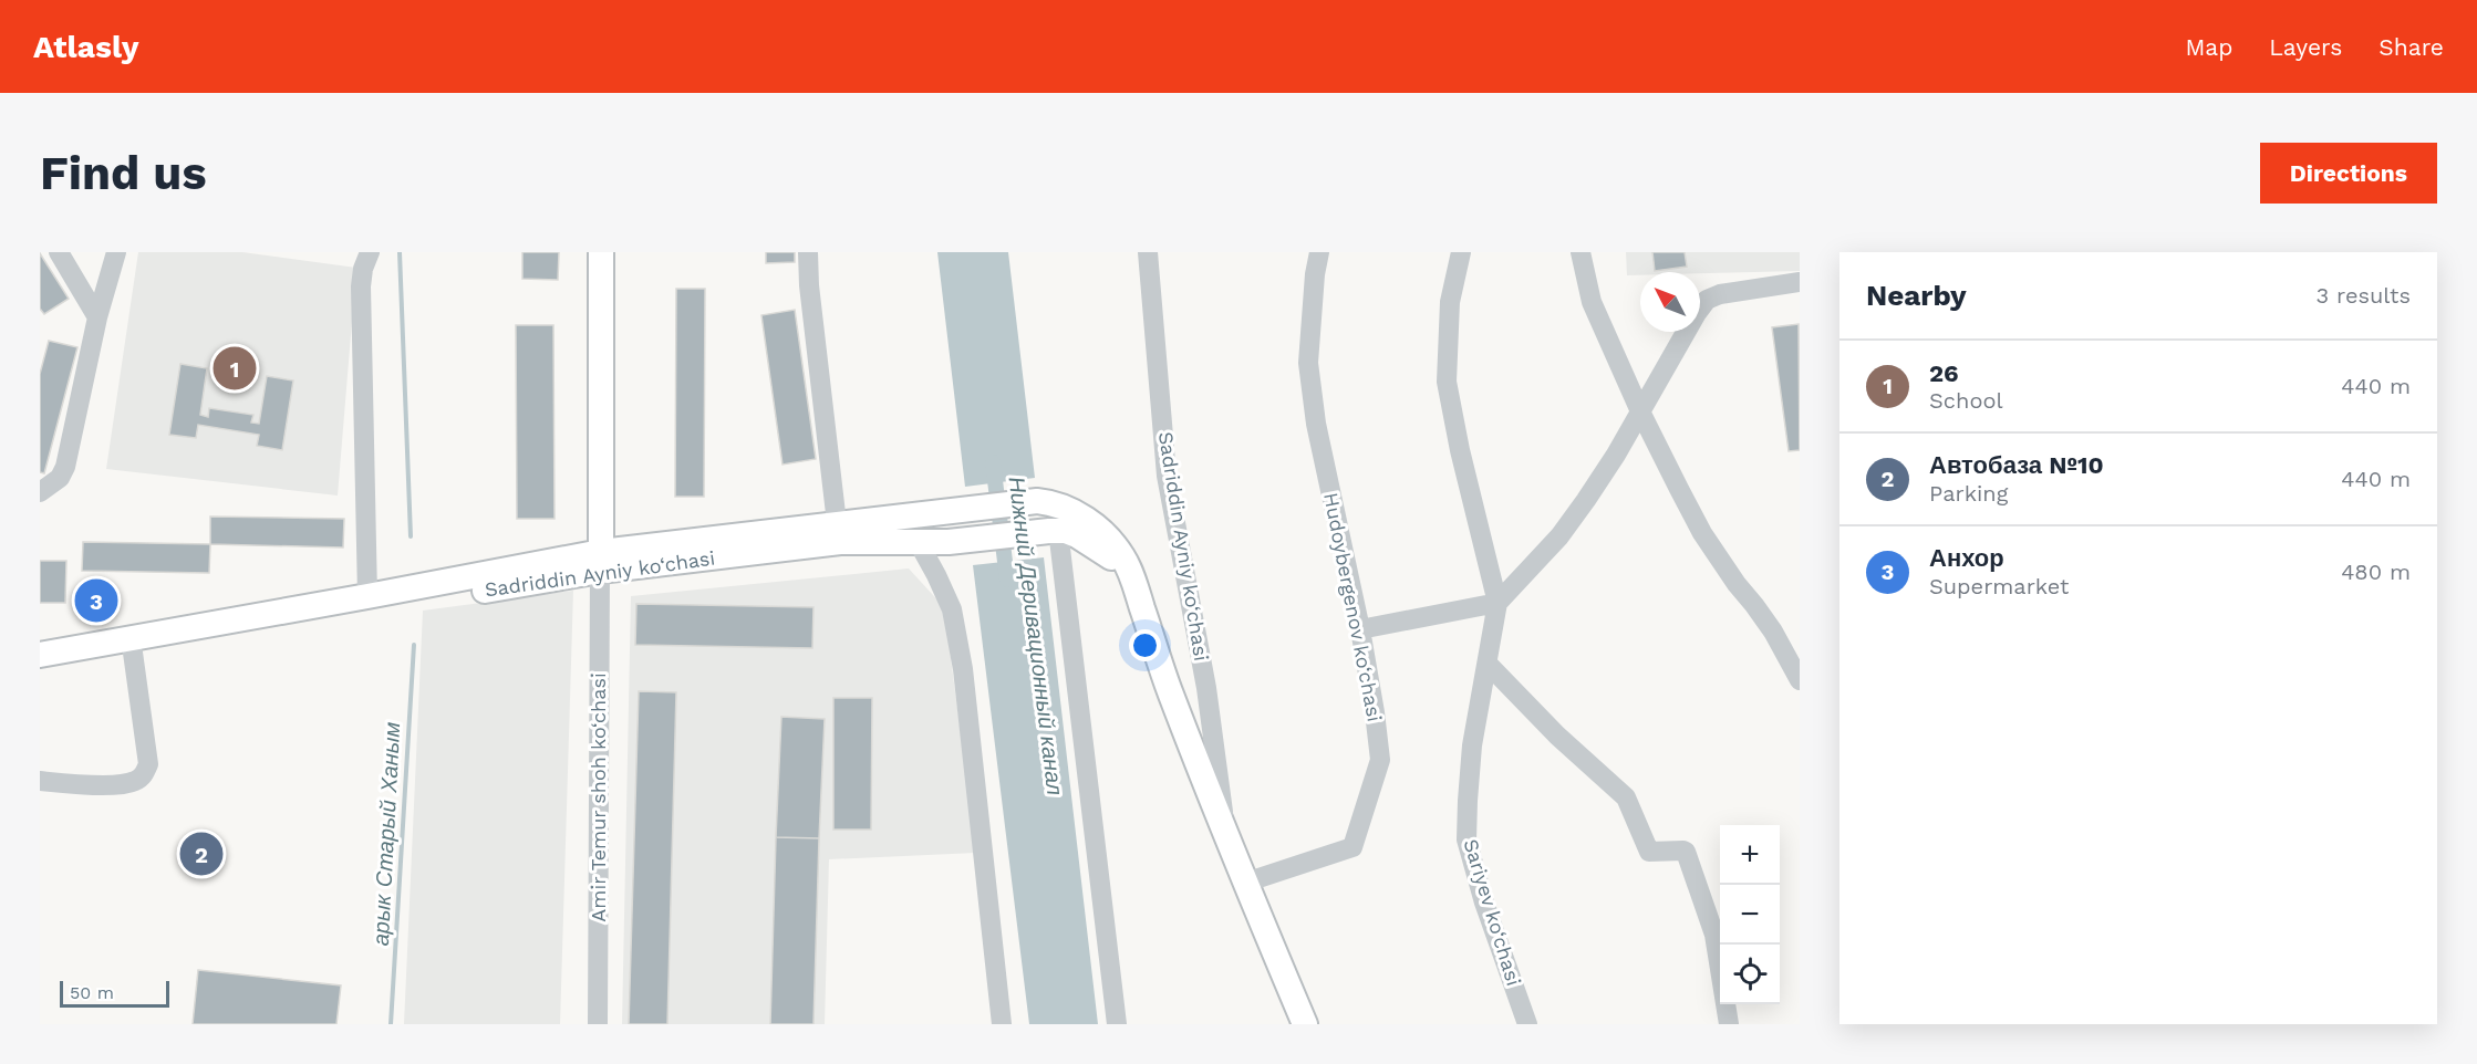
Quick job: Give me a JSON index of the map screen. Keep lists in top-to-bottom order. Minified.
{"streets":{"main road":["Sadriddin Ayniy ko‘chasi","Amir Temur shoh ko‘chasi"],"street":["Hudoybergenov ko‘chasi","Sariyev ko‘chasi"]},"crossings":[["Sadriddin Ayniy ko‘chasi","Hudoybergenov ko‘chasi"],["Sadriddin Ayniy ko‘chasi","Amir Temur shoh ko‘chasi"]],"water":["Нижний Деривационный канал","арык Старый Ханым"],"scale_bar":"50 m","north":"top left","page":{"header":"Atlasly","nav":["Map","Layers","Share"],"buttons":"Directions","title":"Find us","heading":["Nearby","3 results"],"list":[{"mark":"1","name":"26","note":"School","value":"440 m"},{"mark":"2","name":"Автобаза №10","note":"Parking","value":"440 m"},{"mark":"3","name":"Анхор","note":"Supermarket","value":"480 m"}],"pins":["1","3","2"],"map_buttons":["+","−"],"scale":"50 m"}}
